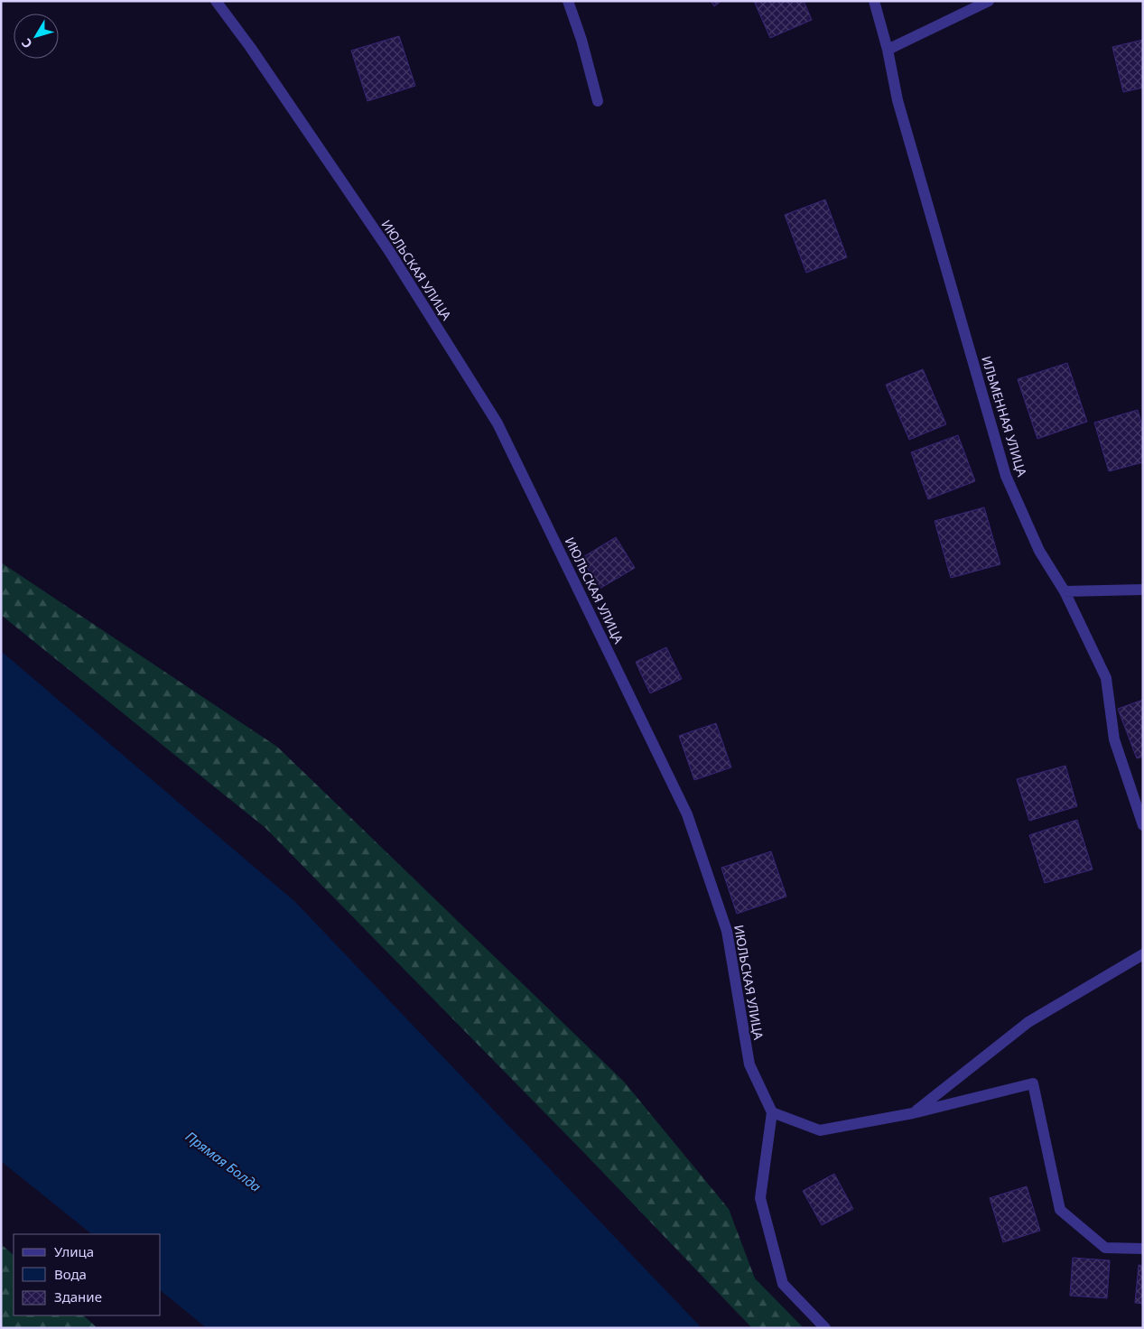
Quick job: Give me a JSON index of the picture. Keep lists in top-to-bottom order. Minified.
{"streets":{"street":["ИЮЛЬСКАЯ УЛИЦА","ИЛЬМЕННАЯ УЛИЦА"]},"water":["Прямая Болда"],"legend":["Улица","Вода","Здание"],"north":"bottom left"}
